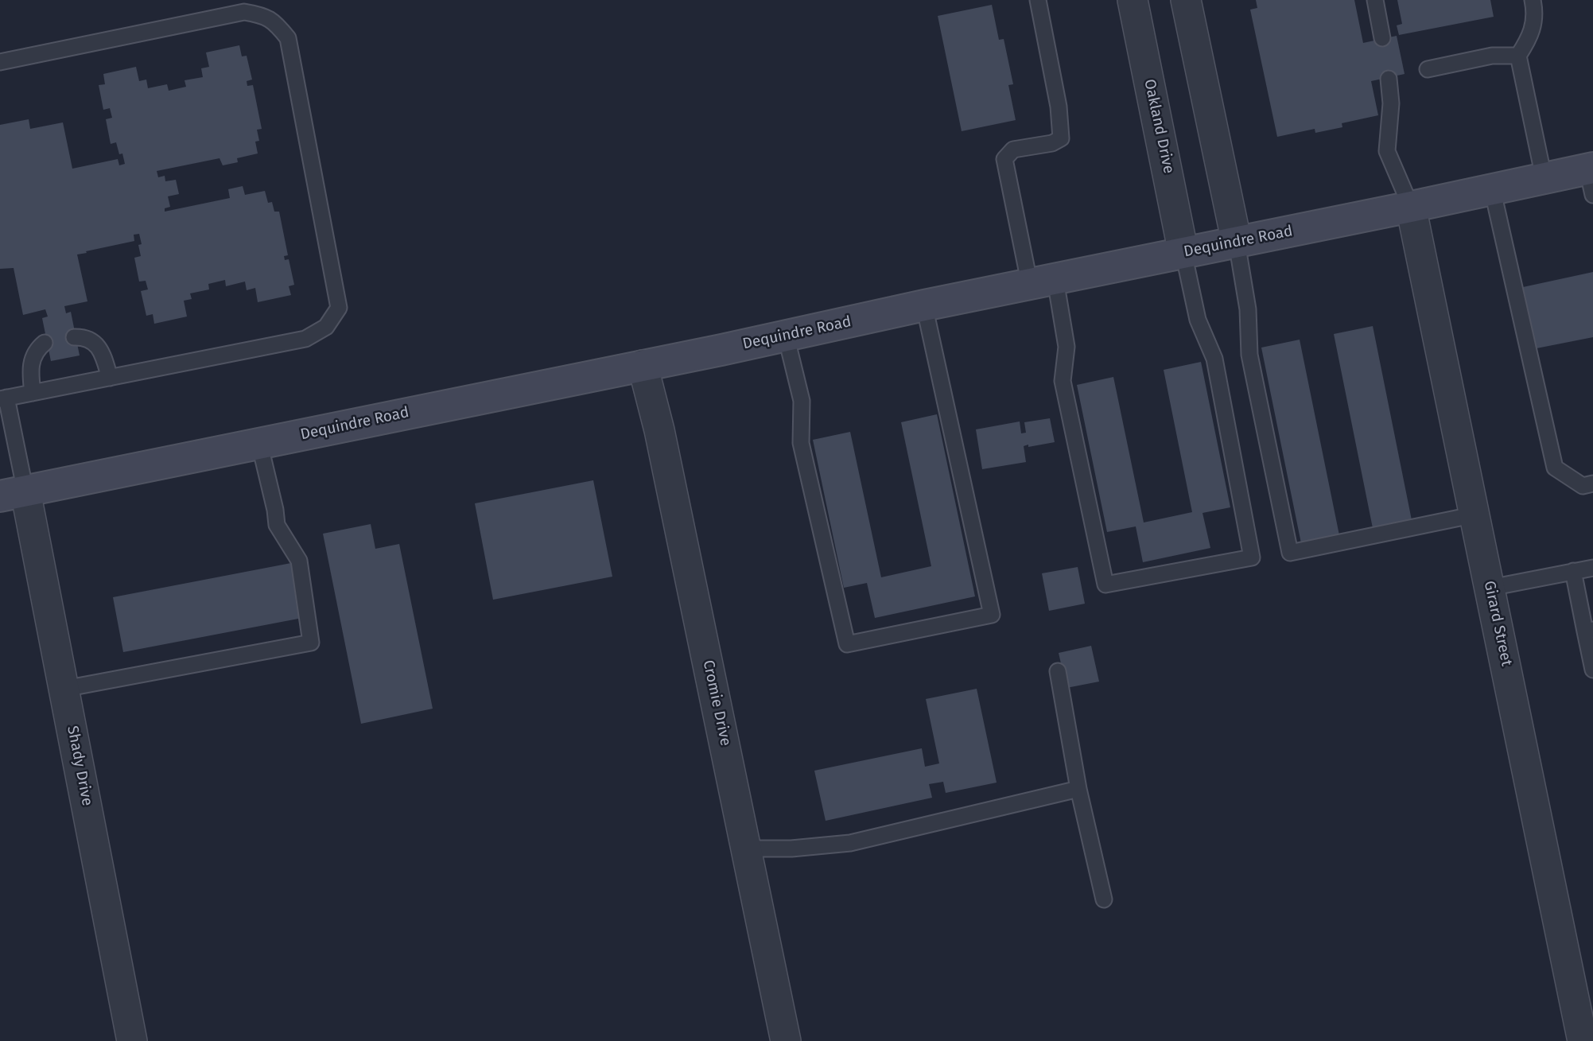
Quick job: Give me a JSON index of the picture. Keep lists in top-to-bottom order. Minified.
{"streets":{"main road":["Dequindre Road"],"street":["Oakland Drive","Girard Street","Cromie Drive","Shady Drive"]},"crossings":[["Oakland Drive","Dequindre Road"],["Dequindre Road","Girard Street"],["Dequindre Road","Cromie Drive"],["Dequindre Road","Shady Drive"]]}
